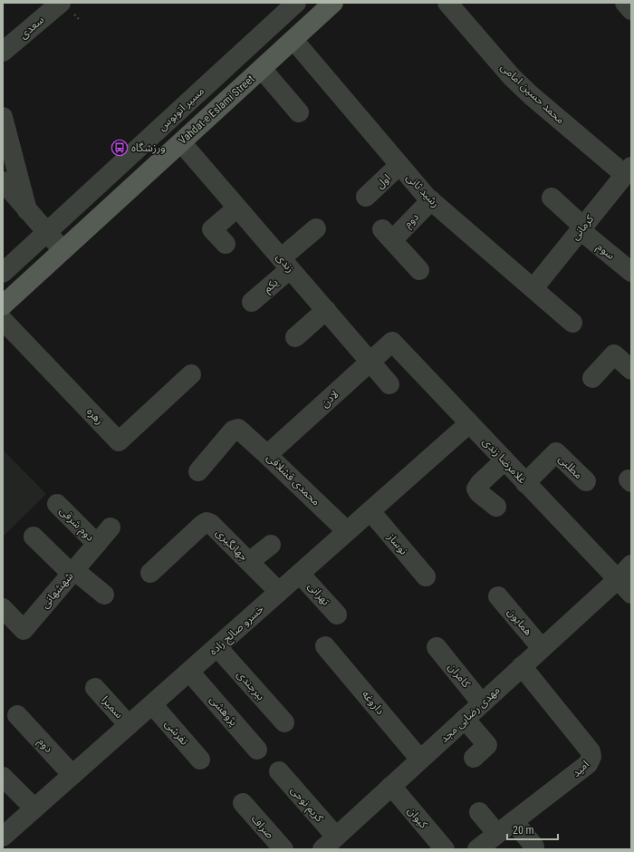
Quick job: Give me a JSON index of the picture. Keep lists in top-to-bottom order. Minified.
{"streets":{"main road":["Vahdat-e Eslami Street"],"street":["سعدی","محمد حسین امامی","مسیر اتوبوس","اول","رشید ثانی","دوم","کرمانی","سوم","زندی","یکم","لادن","زهره","غلامرضا زندی","مطلبی","محمدی قشلاقی","دوم شرقی","نوساز","جهانگیری","شهشهانی","تهرانی","همایون","خسرو صالح زاده","کامران","بیرجندی","داروغه","سمیرا","پژوهشی","مهدی رضایی مجد","تفرشی","امید","کریم نوحی","کیوان","صراف"]},"crossings":[["محمد حسین امامی","کرمانی"],["Vahdat-e Eslami Street","رشید ثانی"],["Vahdat-e Eslami Street","زندی"],["اول","رشید ثانی"],["رشید ثانی","دوم"],["رشید ثانی","کرمانی"],["دوم","خسرو صالح زاده"],["کرمانی","سوم"],["زندی","یکم"],["زندی","لادن"],["لادن","غلامرضا زندی"],["لادن","محمدی قشلاقی"],["غلامرضا زندی","مطلبی"],["غلامرضا زندی","خسرو صالح زاده"],["غلامرضا زندی","مهدی رضایی مجد"],["محمدی قشلاقی","خسرو صالح زاده"],["دوم شرقی","شهشهانی"],["نوساز","خسرو صالح زاده"],["جهانگیری","خسرو صالح زاده"],["تهرانی","خسرو صالح زاده"],["همایون","مهدی رضایی مجد"],["خسرو صالح زاده","بیرجندی"],["خسرو صالح زاده","سمیرا"],["خسرو صالح زاده","پژوهشی"],["خسرو صالح زاده","تفرشی"],["کامران","مهدی رضایی مجد"],["داروغه","مهدی رضایی مجد"],["مهدی رضایی مجد","امید"],["مهدی رضایی مجد","کریم نوحی"],["مهدی رضایی مجد","کیوان"]],"places":{"bus stop":["ورزشگاه"]},"scale_bar":"20 m"}
